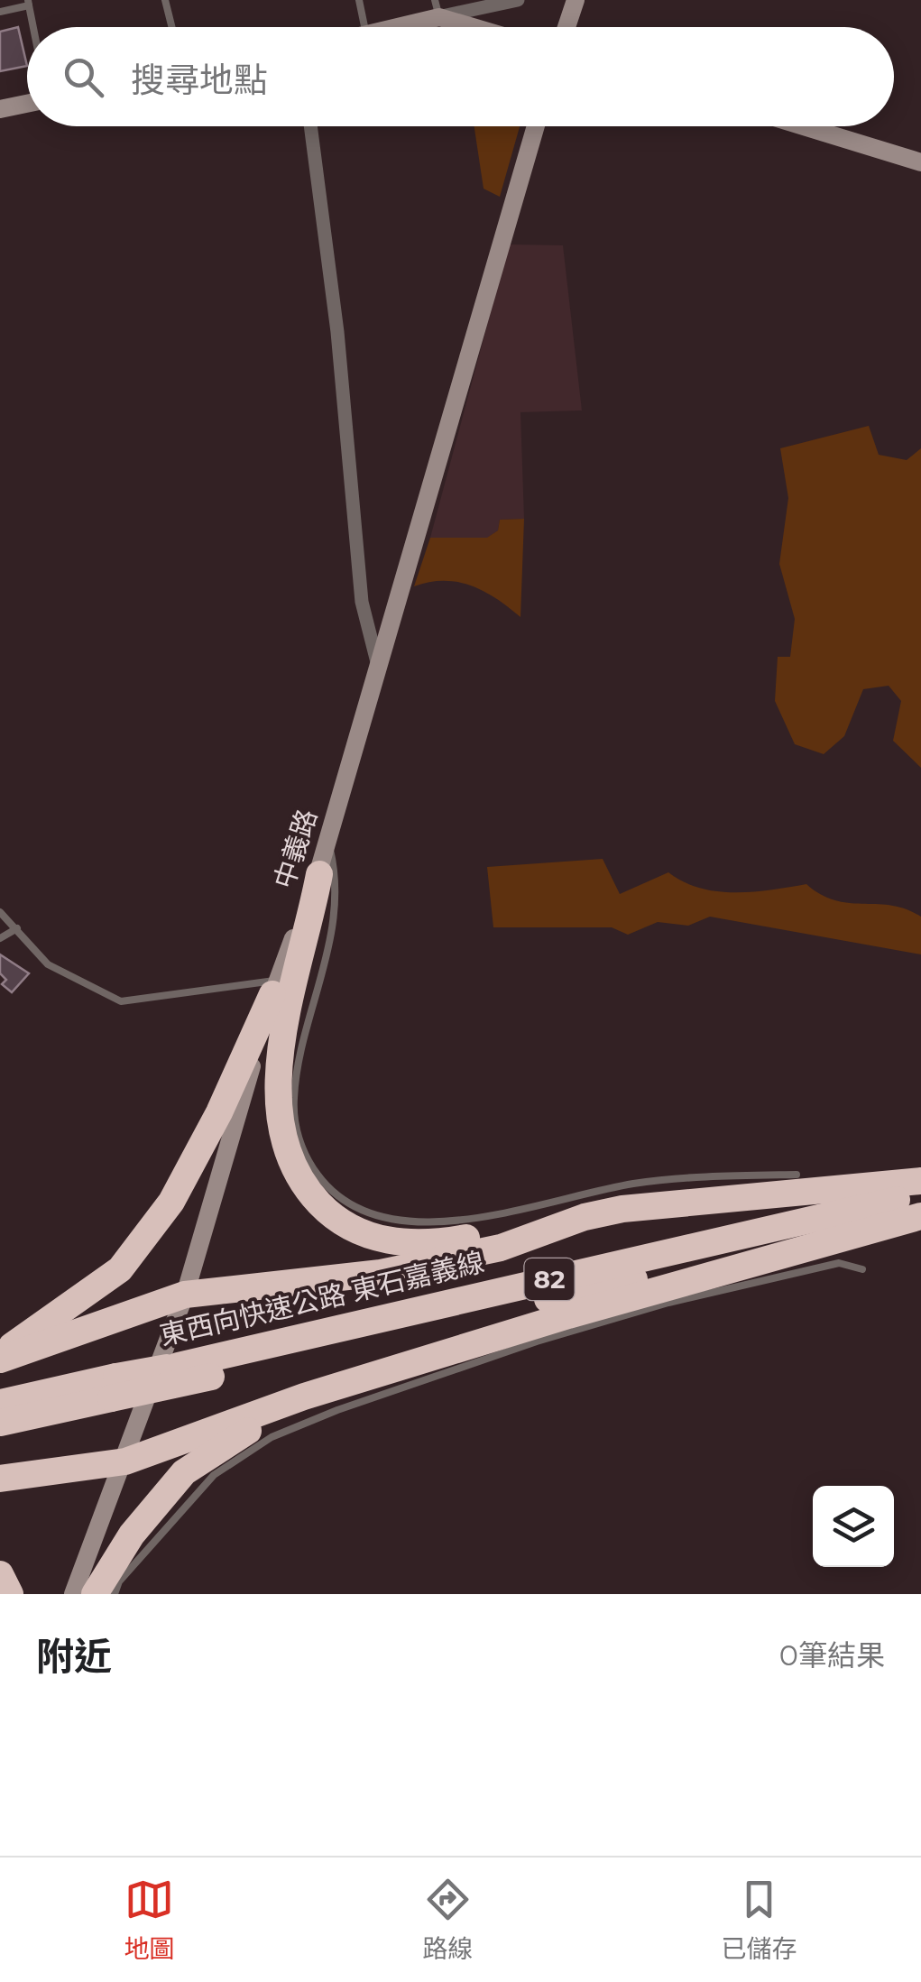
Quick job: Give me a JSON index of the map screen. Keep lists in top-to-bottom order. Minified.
{"streets":{"highway":["82","東西向快速公路 東石嘉義線"],"street":["中義路"]},"page":{"search":"搜尋地點","heading":["附近","0筆結果"],"nav":["地圖","路線","已儲存"]}}
